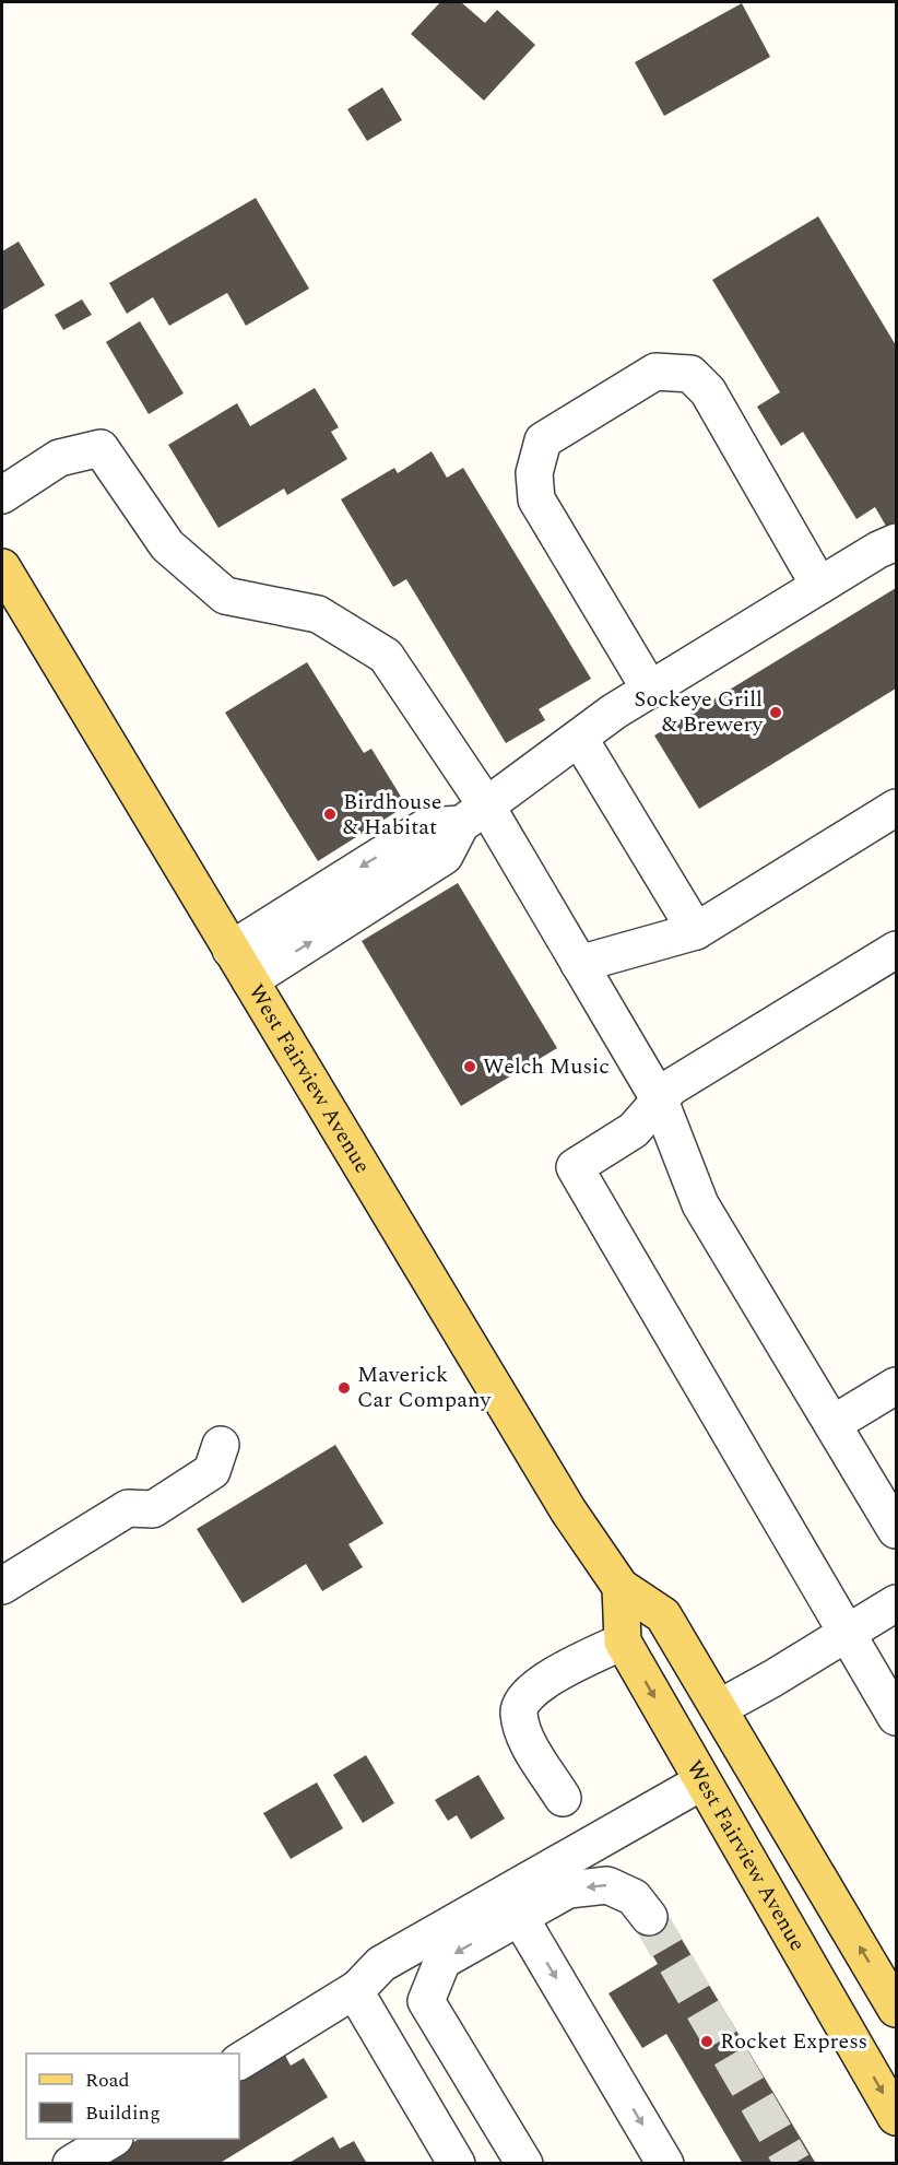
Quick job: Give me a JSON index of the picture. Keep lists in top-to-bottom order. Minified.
{"streets":{"main road":["West Fairview Avenue"]},"places":["Sockeye Grill & Brewery","Birdhouse & Habitat","Welch Music","Maverick Car Company","Rocket Express"],"legend":["Road","Building"]}
